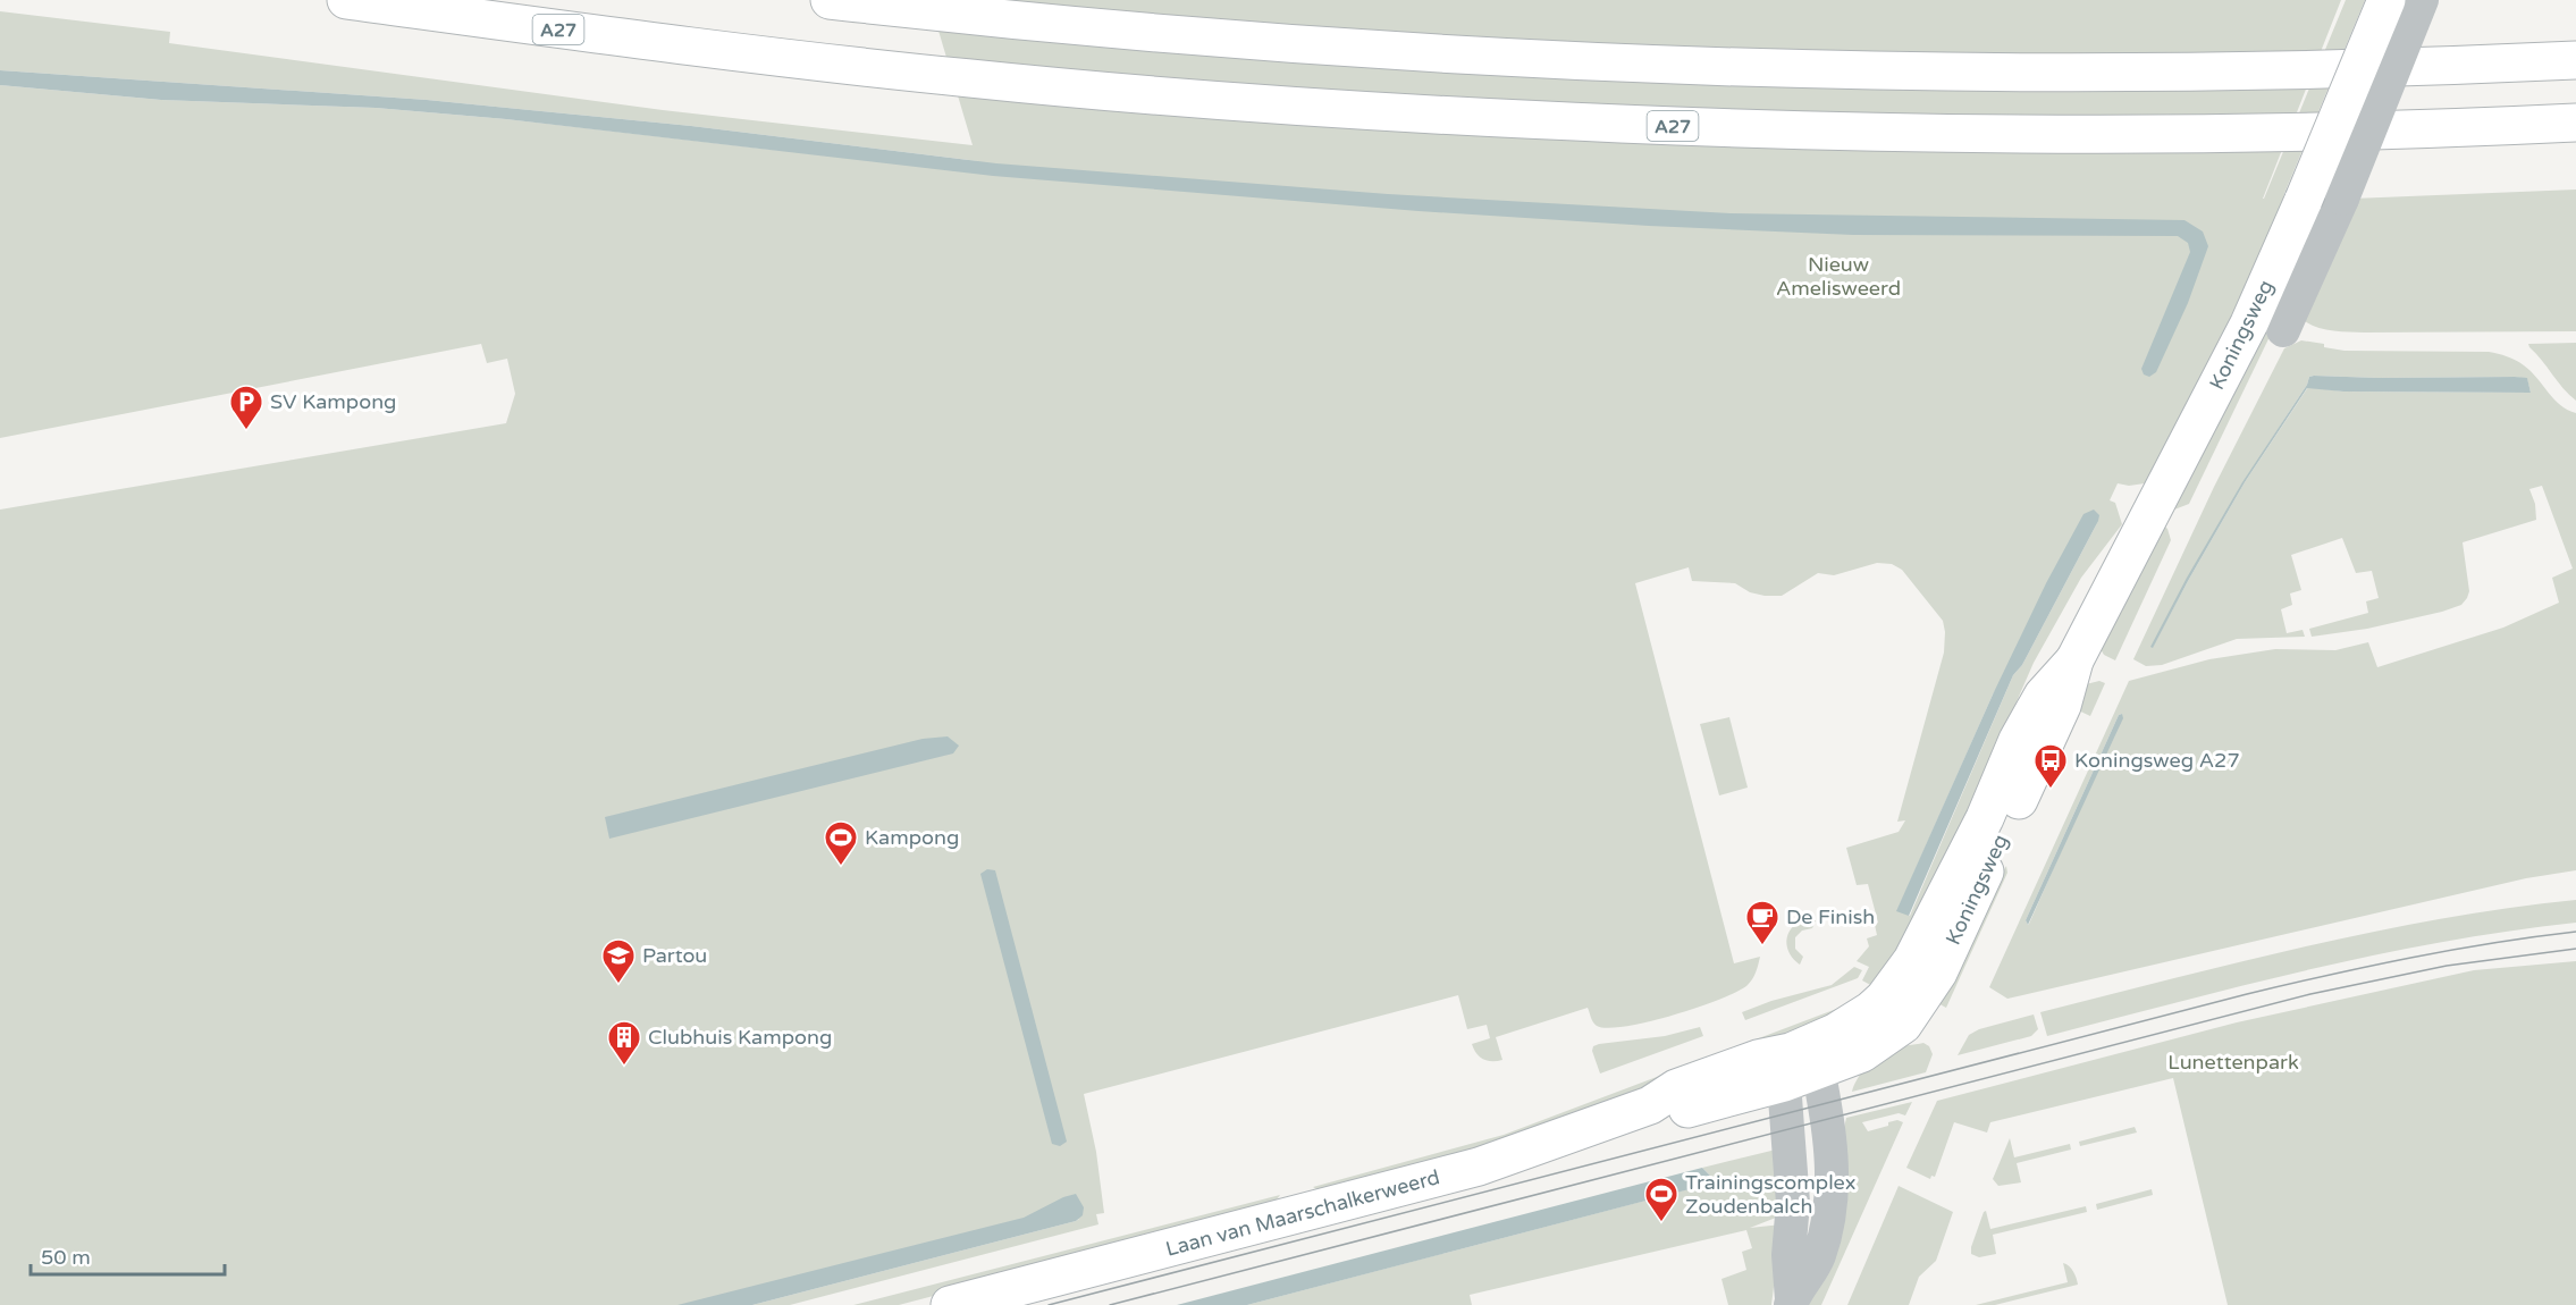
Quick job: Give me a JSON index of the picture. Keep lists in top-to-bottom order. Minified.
{"streets":{"main road":["A27","Koningsweg","Laan van Maarschalkerweerd"]},"crossings":[["Koningsweg","Laan van Maarschalkerweerd"]],"parks":["Nieuw Amelisweerd","Lunettenpark"],"places":{"parking":["SV Kampong"],"bus stop":["Koningsweg A27"],"sports":["Kampong","Trainingscomplex Zoudenbalch"],"cafe":["De Finish"],"school or university":["Partou"],"building":["Clubhuis Kampong"]},"scale_bar":"50 m"}
